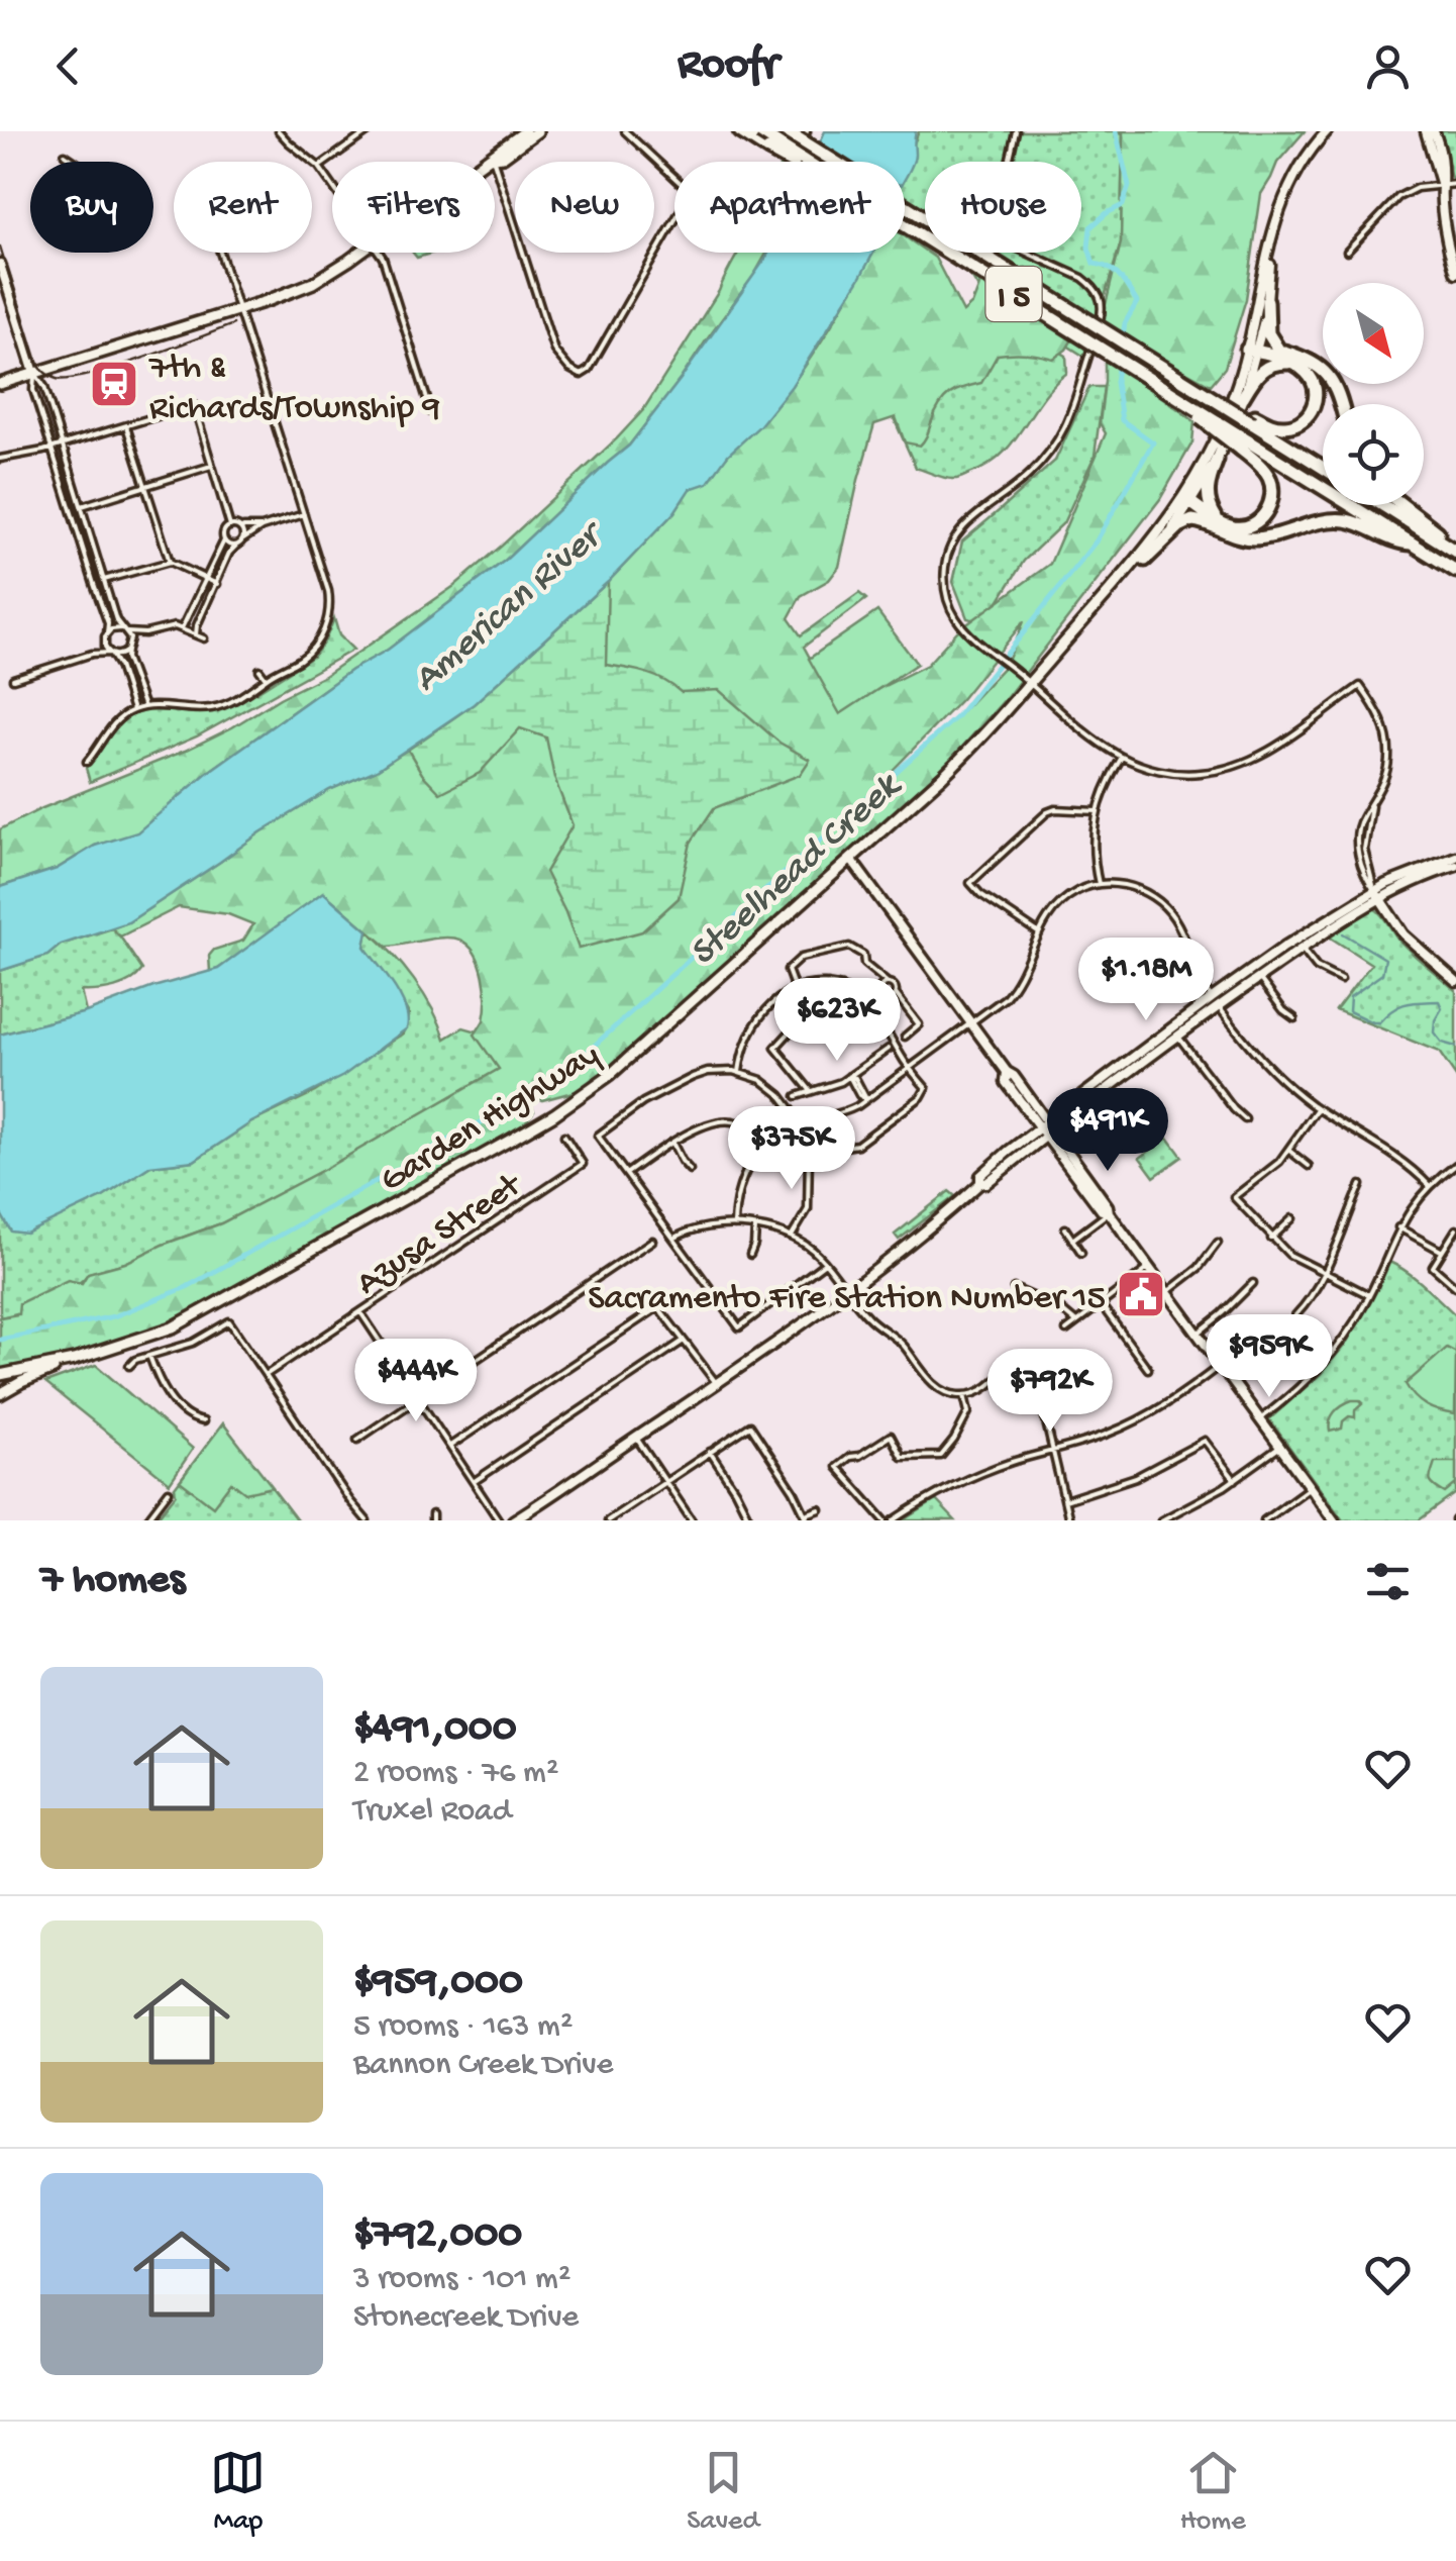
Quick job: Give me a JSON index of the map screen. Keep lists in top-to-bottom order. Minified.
{"streets":{"highway":["I 5"],"main road":["Garden Highway"],"street":["Azusa Street"]},"water":["American River","Steelhead Creek"],"places":{"station":["7th & Richards/Township 9"],"public building":["Sacramento Fire Station Number 15"]},"north":"bottom right","page":{"header":"Roofr","chip":["Buy","Rent","Filters","New","Apartment","House"],"price":["$1.18M","$623K","$491K","$375K","$959K","$444K","$792K"],"heading":"7 homes","list":[{"name":"$491,000","note":"2 rooms · 76 m² · Truxel Road"},{"name":"$959,000","note":"5 rooms · 163 m² · Bannon Creek Drive"},{"name":"$792,000","note":"3 rooms · 101 m² · Stonecreek Drive"}],"tabs":["Map","Saved","Home"]}}
